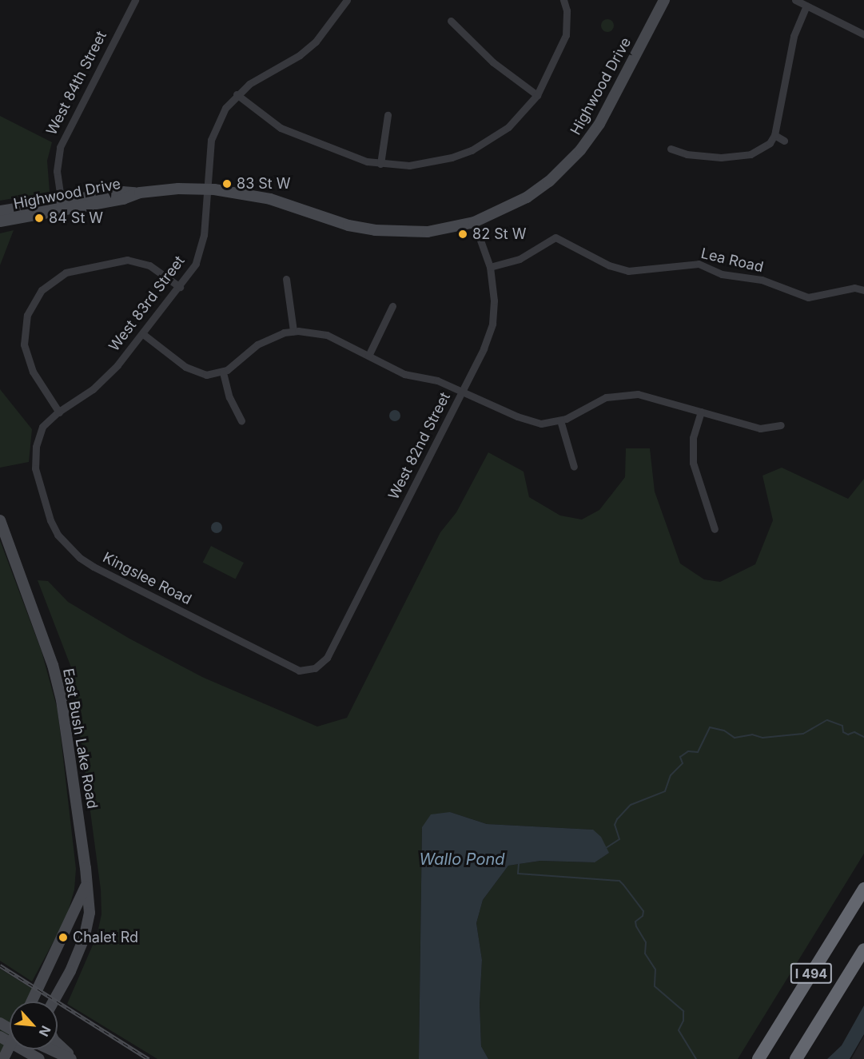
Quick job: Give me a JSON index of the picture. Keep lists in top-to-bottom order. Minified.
{"streets":{"highway":["I 494"],"street":["West 84th Street","Highwood Drive","Lea Road","West 83rd Street","West 82nd Street","Kingslee Road","East Bush Lake Road"]},"crossings":[["West 84th Street","Highwood Drive"],["Highwood Drive","West 83rd Street"],["Highwood Drive","West 82nd Street"],["Lea Road","West 82nd Street"],["West 83rd Street","Kingslee Road"],["West 82nd Street","Kingslee Road"]],"water":["Wallo Pond"],"places":["83 St W","84 St W","82 St W","Chalet Rd"],"north":"bottom right"}
